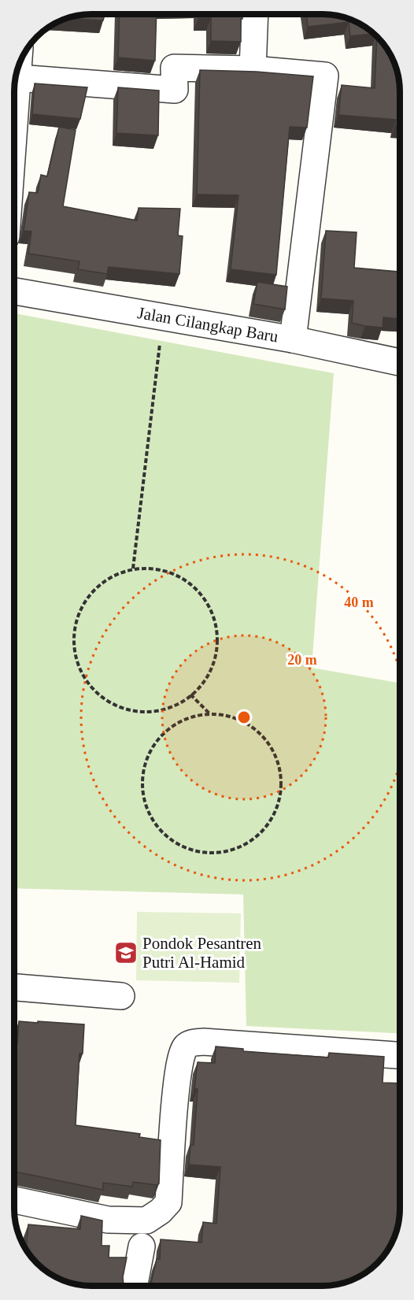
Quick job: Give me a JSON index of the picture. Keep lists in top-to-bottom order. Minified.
{"streets":{"street":["Jalan Cilangkap Baru"]},"places":{"school or university":["Pondok Pesantren Putri Al-Hamid"]},"rings":["40 m","20 m"]}
